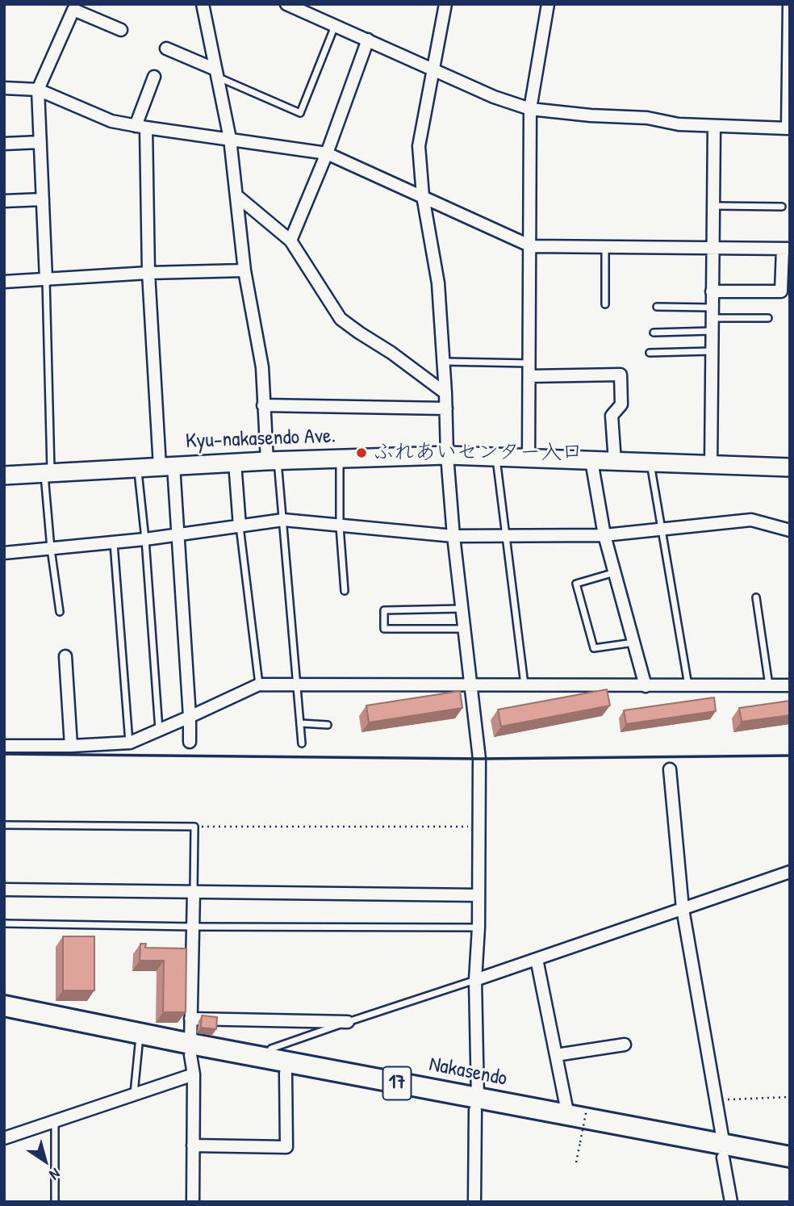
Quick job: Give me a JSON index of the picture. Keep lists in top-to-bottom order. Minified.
{"streets":{"highway":["Nakasendo","17"],"main road":["Kyu-nakasendo Ave."]},"places":["ふれあいセンター入口"],"north":"bottom right"}
